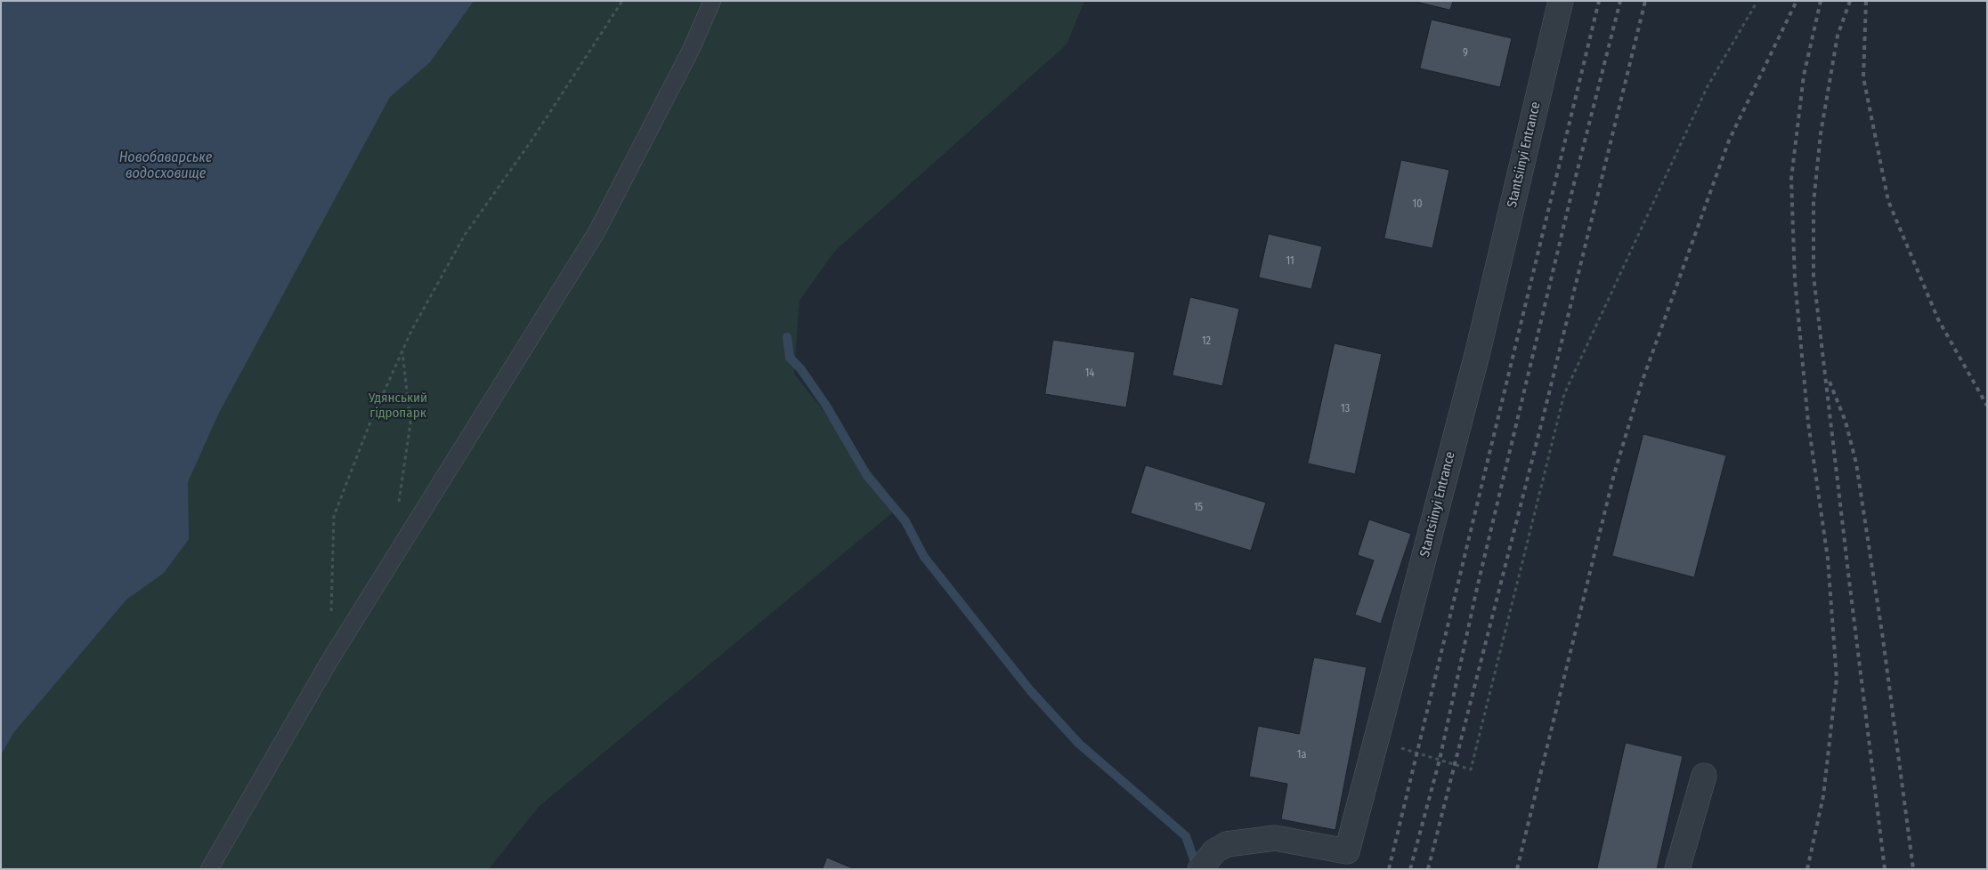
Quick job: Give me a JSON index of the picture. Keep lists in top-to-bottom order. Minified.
{"streets":{"street":["Stantsiinyi Entrance"]},"water":["Новобаварське водосховище"],"parks":["Удянський гідропарк"],"house_numbers":["9","10","11","12","14","13","15","1а"]}
